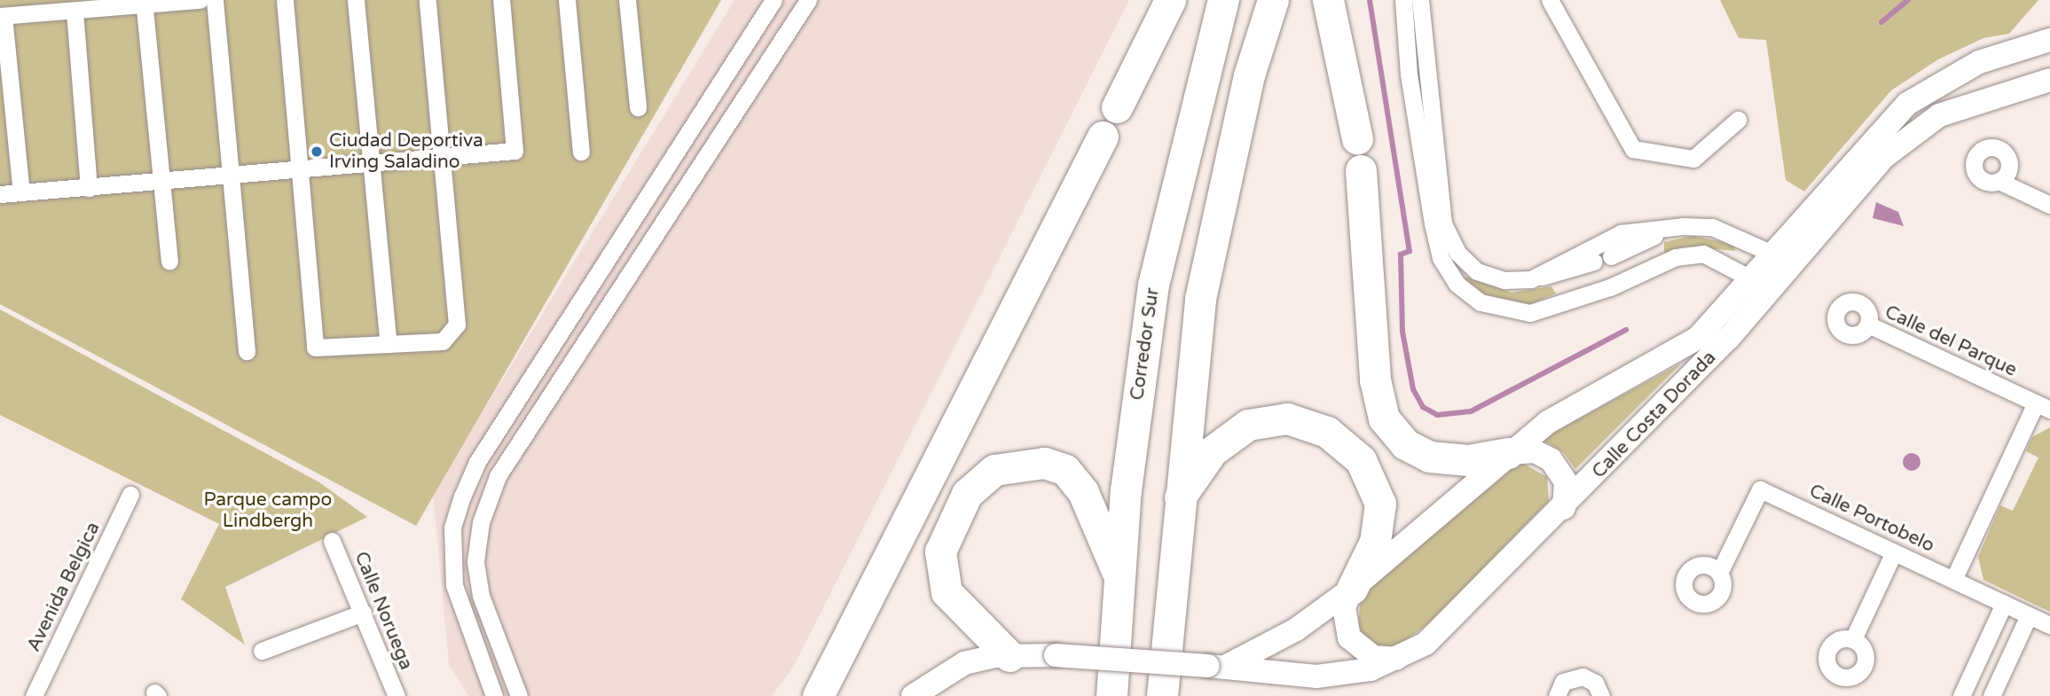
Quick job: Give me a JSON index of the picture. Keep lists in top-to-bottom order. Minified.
{"streets":{"highway":["Corredor Sur"],"main road":["Calle Costa Dorada"],"street":["Calle del Parque","Calle Portobelo","Avenida Belgica","Calle Noruega"]},"parks":["Parque campo Lindbergh"],"places":["Ciudad Deportiva Irving Saladino"]}
